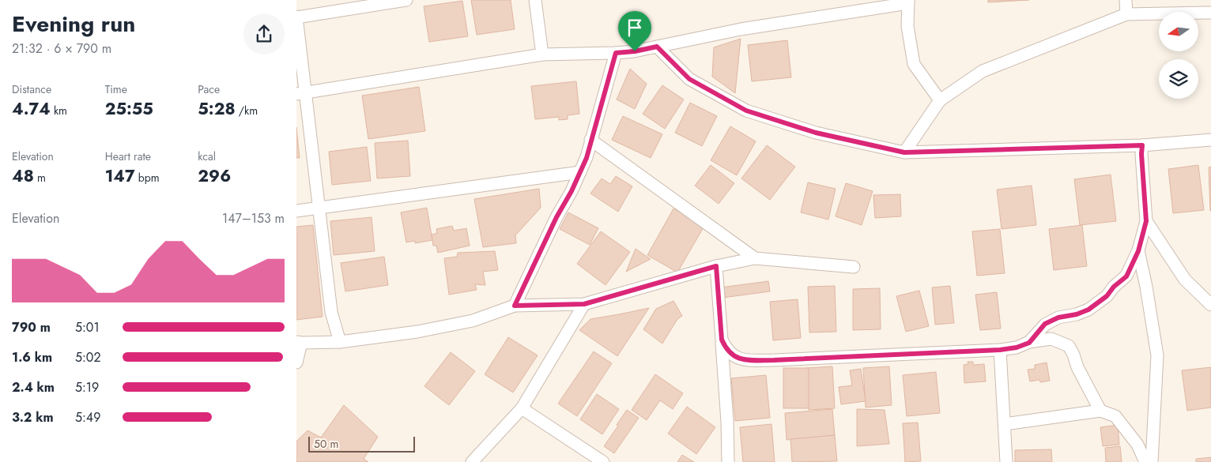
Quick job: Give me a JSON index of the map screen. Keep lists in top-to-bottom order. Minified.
{"scale_bar":"50 m","north":"left","page":{"heading":["Evening run","21:32 · 6 × 790 m"],"stats":[["Distance","4.74 km"],["Time","25:55"],["Pace","5:28 /km"],["Elevation","48 m"],["Heart rate","147 bpm"],["kcal","296"]],"chart":["Elevation","147–153 m"],"list":[{"name":"790 m","note":"5:01"},{"name":"1.6 km","note":"5:02"},{"name":"2.4 km","note":"5:19"},{"name":"3.2 km","note":"5:49"}],"scale":"50 m"}}
